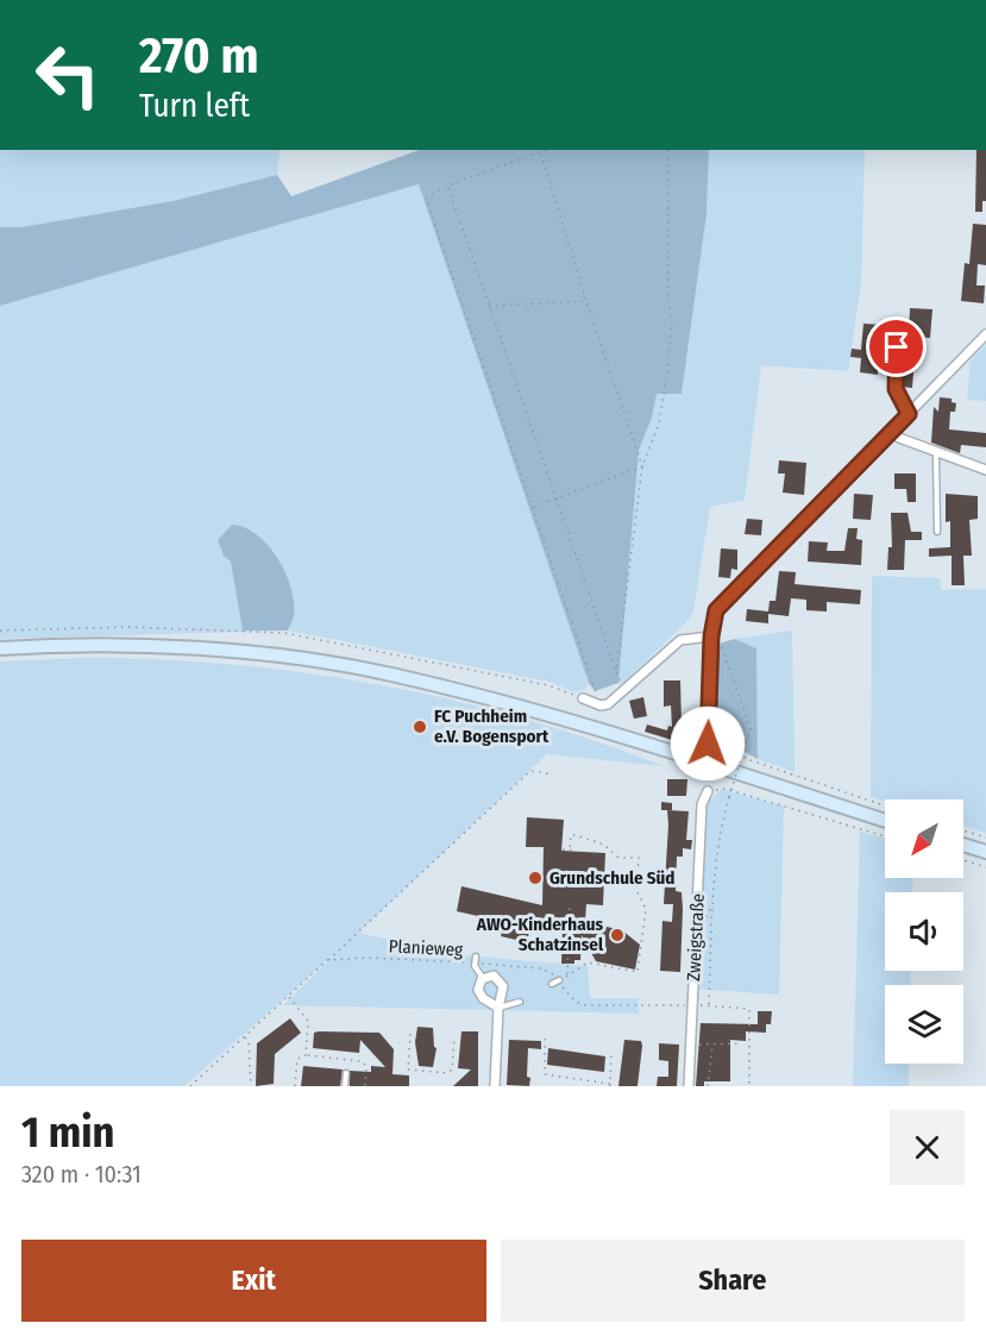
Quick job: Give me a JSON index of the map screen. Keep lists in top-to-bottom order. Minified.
{"streets":{"street":["Zweigstraße"],"path":["Planieweg"]},"crossings":[["Zweigstraße","Planieweg"]],"places":["FC Puchheim e.V. Bogensport","Grundschule Süd","AWO-Kinderhaus Schatzinsel"],"north":"bottom left","page":{"turn":["270 m","Turn left"],"heading":["1 min","320 m · 10:31"],"buttons":["Exit","Share"]}}
